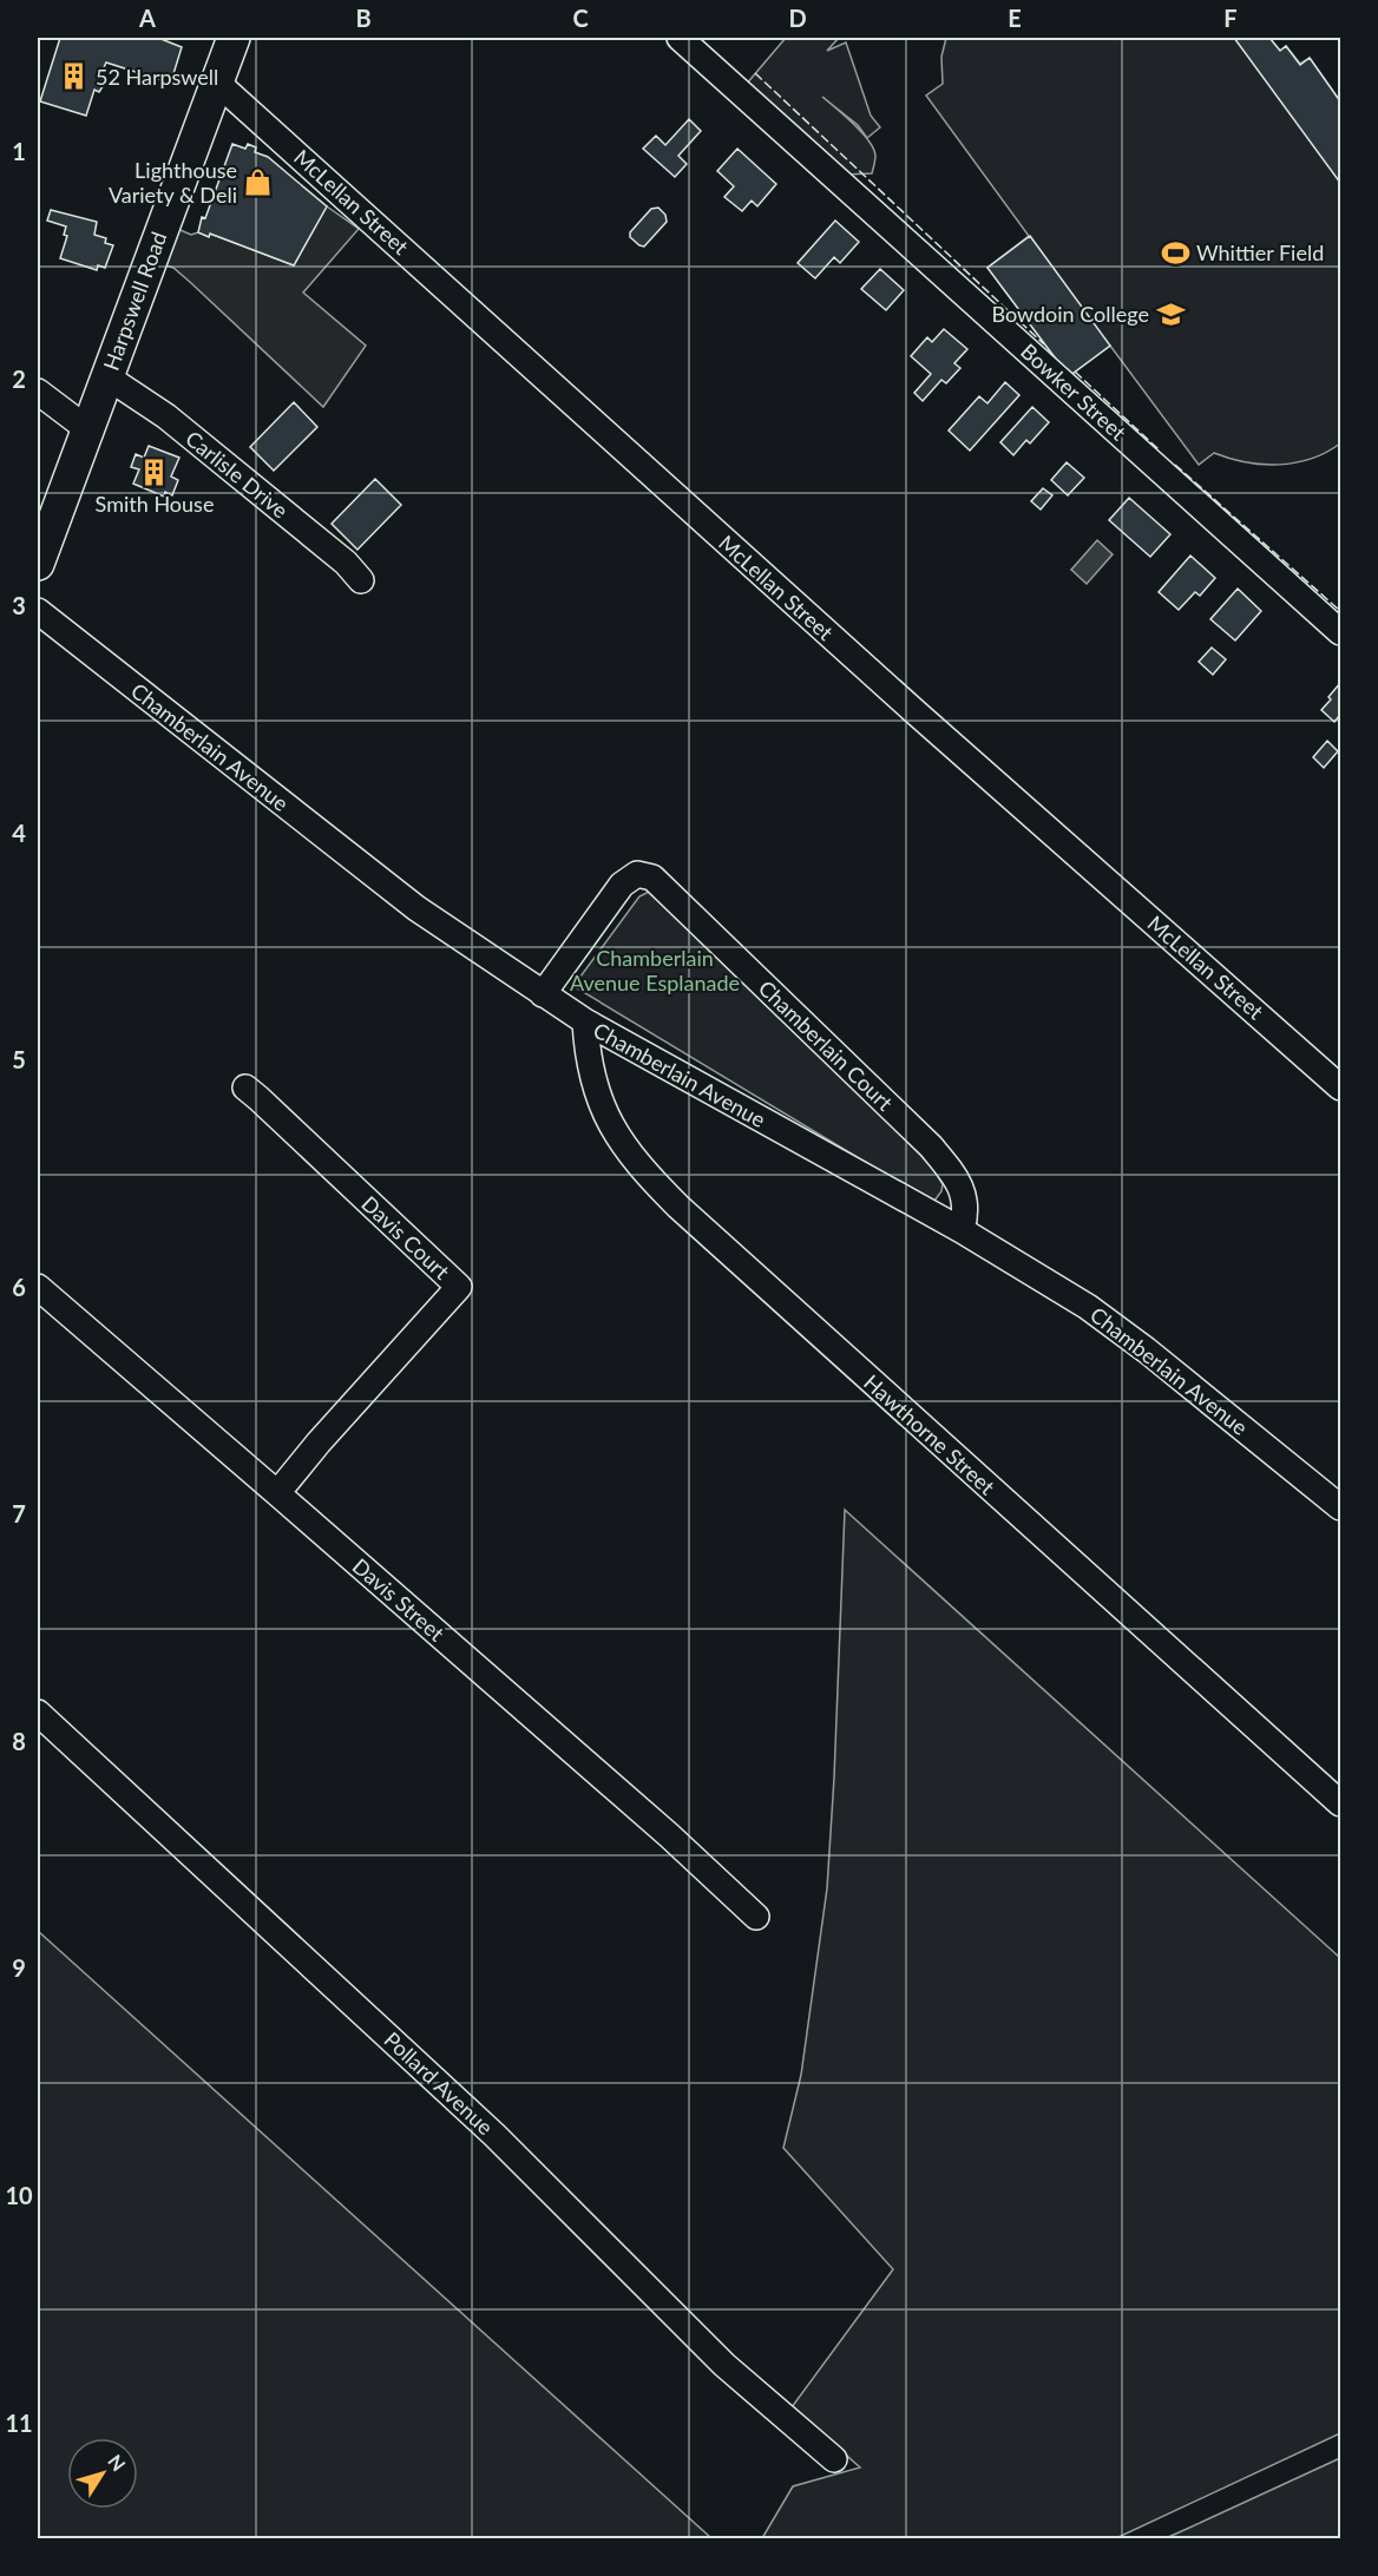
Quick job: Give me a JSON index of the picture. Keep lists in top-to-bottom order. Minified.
{"streets":{"main road":["Harpswell Road"],"street":["McLellan Street","Bowker Street","Carlisle Drive","Chamberlain Avenue","Chamberlain Court","Davis Court","Hawthorne Street","Davis Street","Pollard Avenue"]},"crossings":[["McLellan Street","Harpswell Road"],["Harpswell Road","Carlisle Drive"],["Chamberlain Avenue","Chamberlain Court"],["Chamberlain Avenue","Hawthorne Street"],["Davis Court","Davis Street"]],"parks":["Chamberlain Avenue Esplanade"],"places":{"building":["52 Harpswell","Smith House"],"shop":["Lighthouse Variety & Deli"],"sports":["Whittier Field"],"school or university":["Bowdoin College"]},"north":"top right","grid":{"columns":["A","B","C","D","E","F"],"rows":["1","2","3","4","5","6","7","8","9","10","11"]}}
